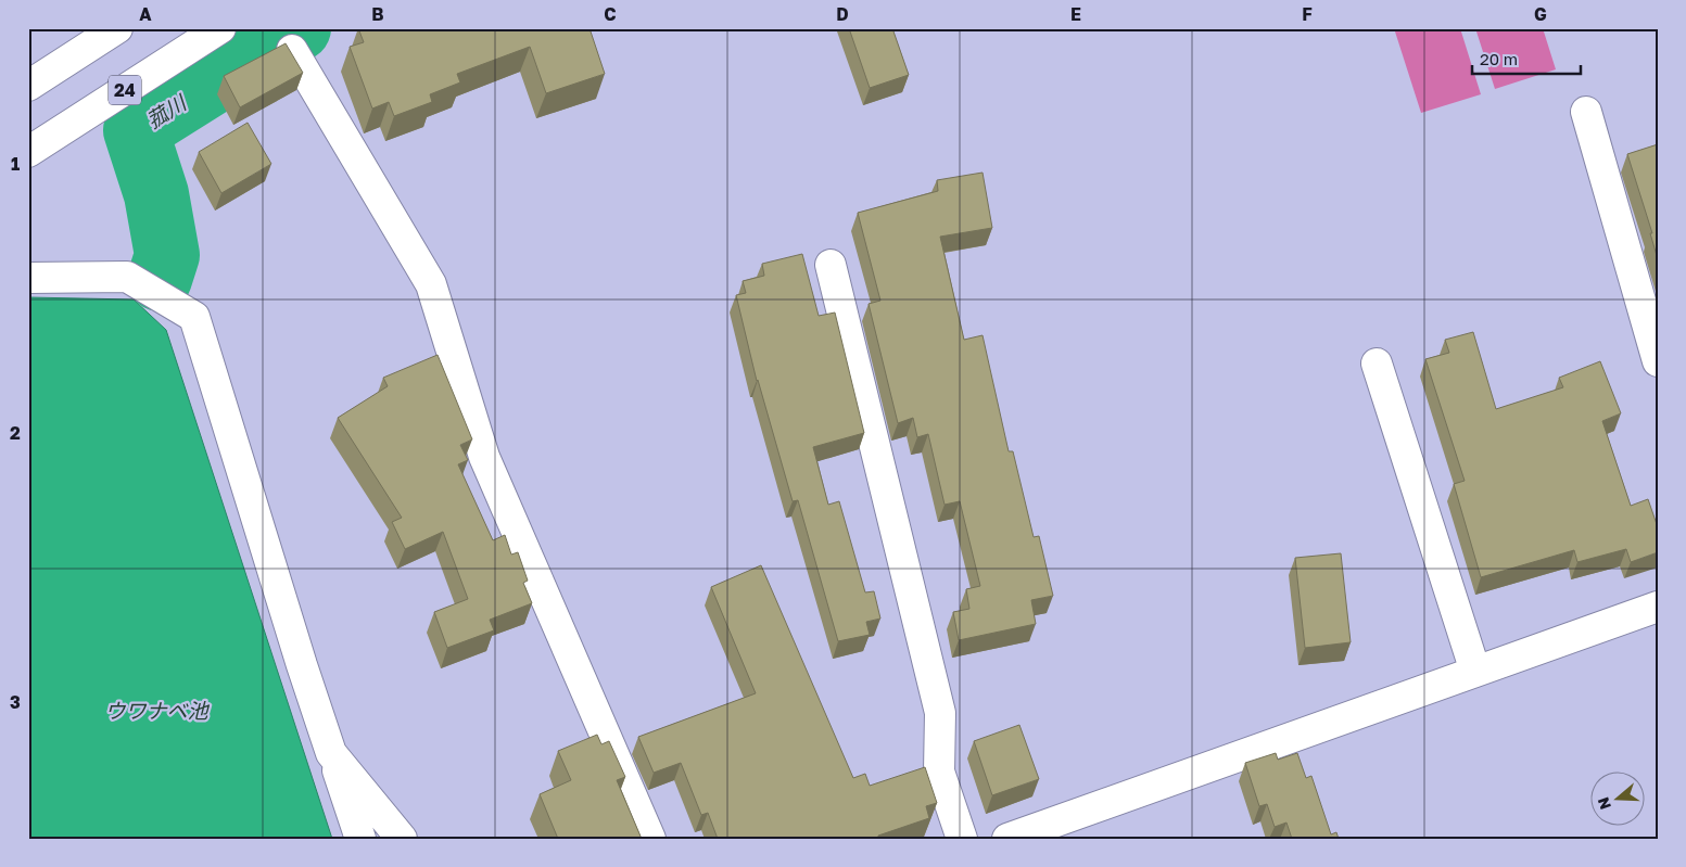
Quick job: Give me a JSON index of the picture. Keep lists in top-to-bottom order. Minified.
{"streets":{"main road":["24"]},"water":["菰川","ウワナベ池"],"scale_bar":"20 m","north":"left","grid":{"columns":["A","B","C","D","E","F","G"],"rows":["1","2","3"]}}
